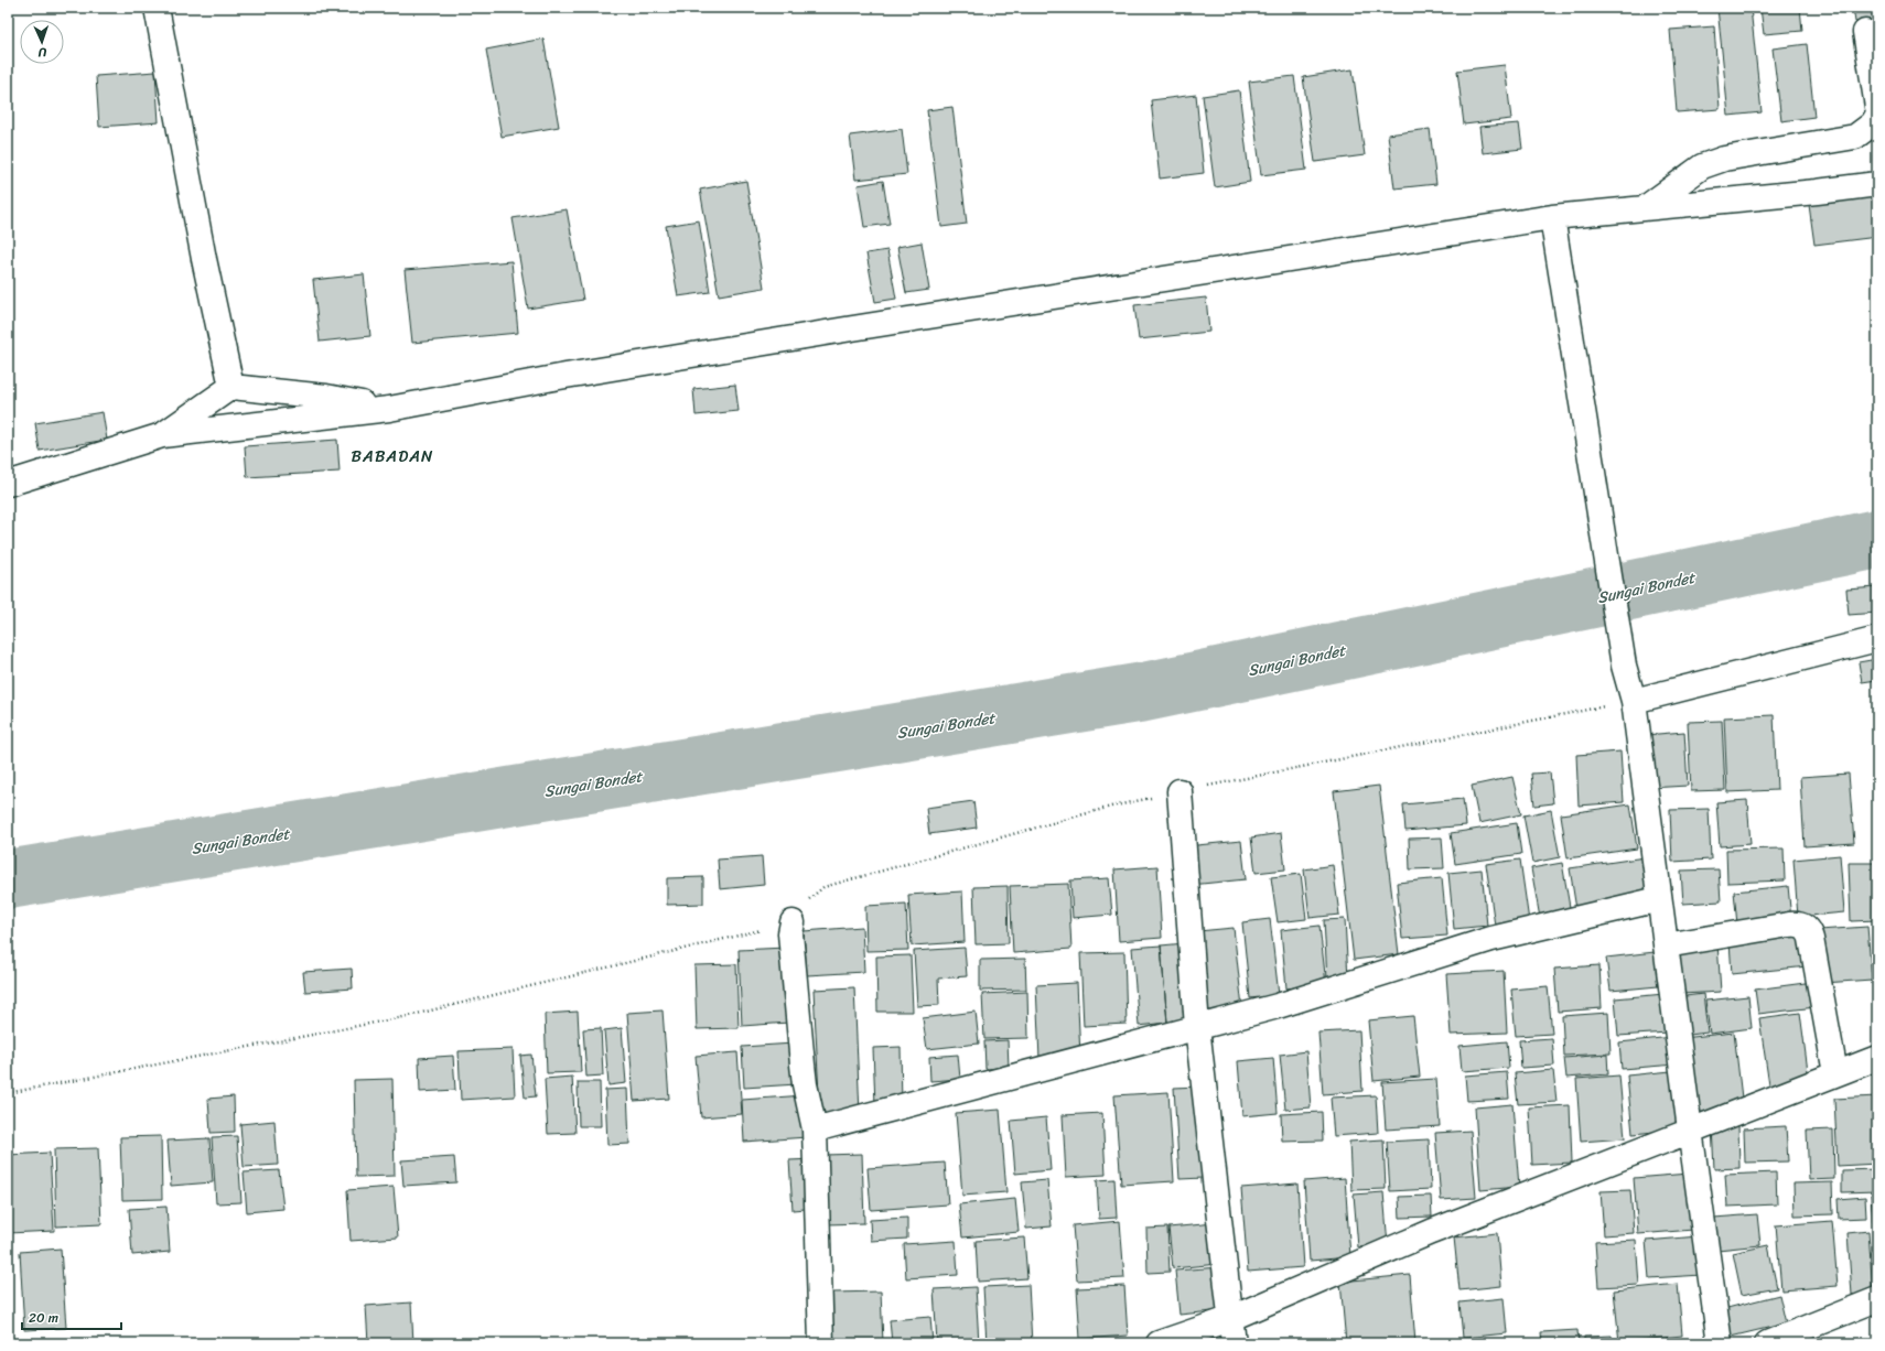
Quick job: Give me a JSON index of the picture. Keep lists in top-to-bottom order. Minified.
{"districts":["BABADAN"],"water":["Sungai Bondet"],"scale_bar":"20 m","north":"bottom"}
